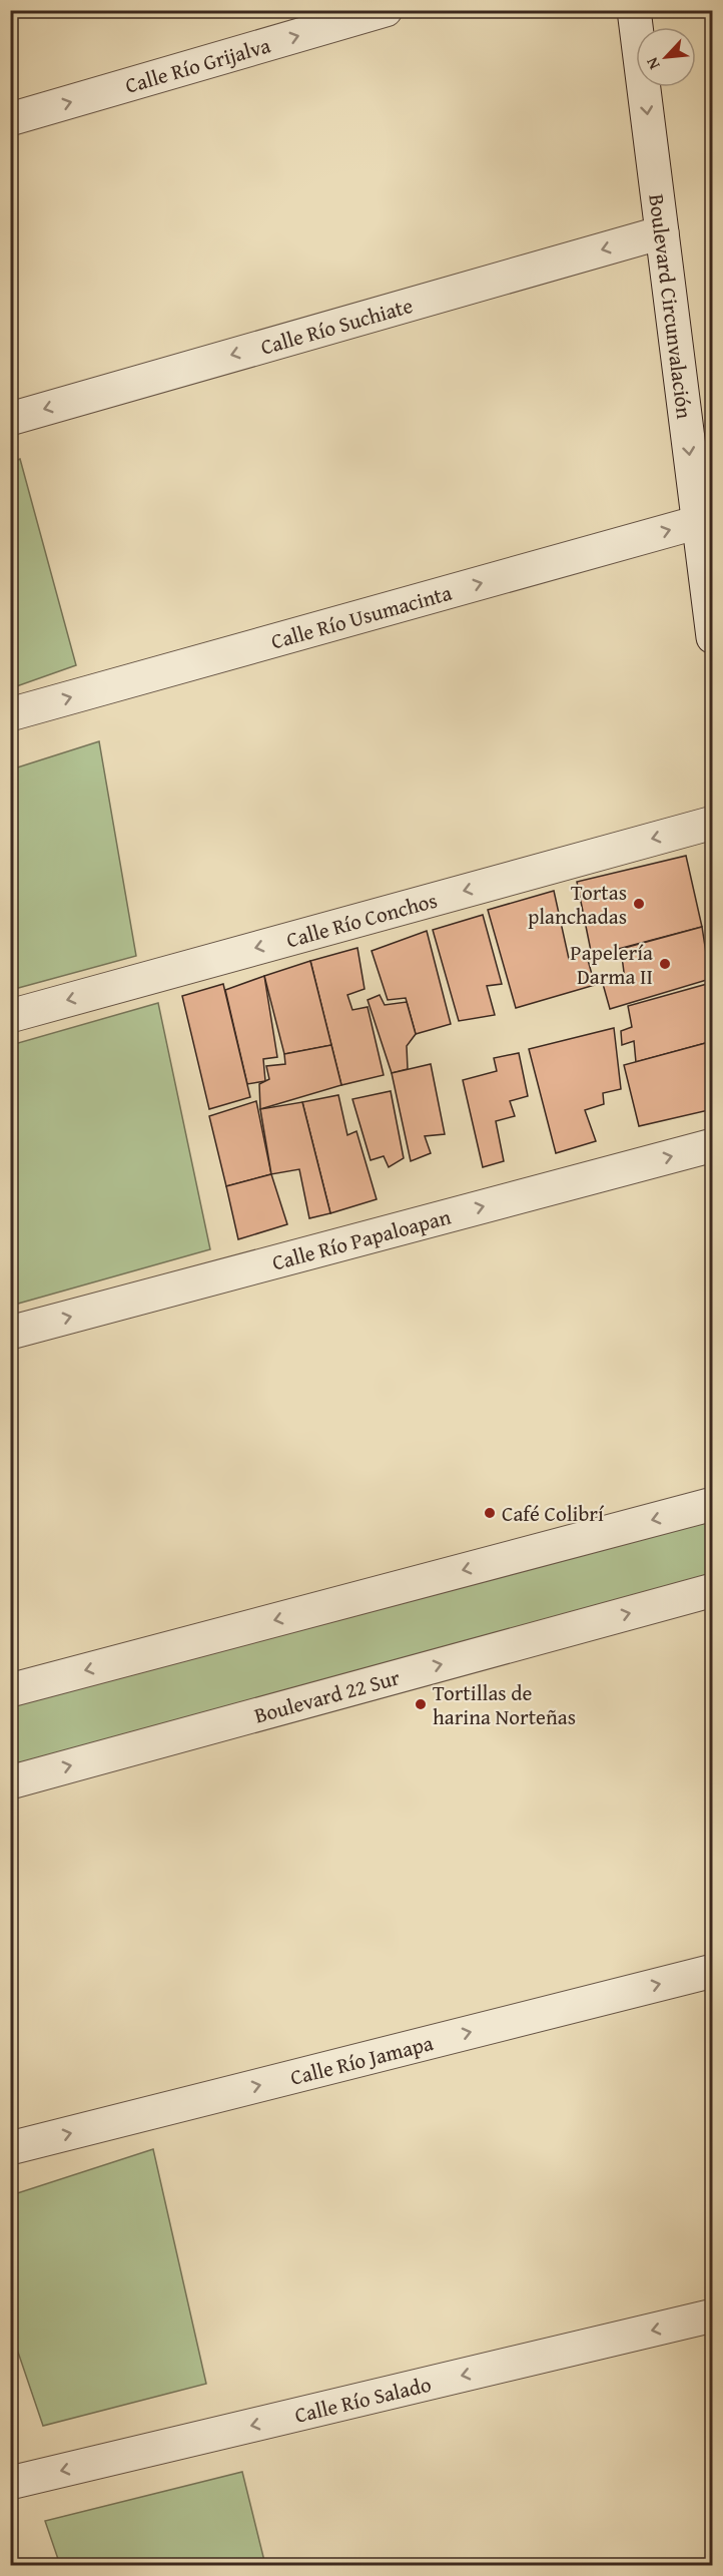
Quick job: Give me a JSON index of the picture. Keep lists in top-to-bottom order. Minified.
{"streets":{"street":["Calle Río Grijalva","Boulevard Circunvalación","Calle Río Suchiate","Calle Río Usumacinta","Calle Río Conchos","Calle Río Papaloapan","Boulevard 22 Sur","Calle Río Jamapa","Calle Río Salado"]},"crossings":[["Boulevard Circunvalación","Calle Río Suchiate"],["Boulevard Circunvalación","Calle Río Usumacinta"]],"one_way":["Calle Río Grijalva","Boulevard Circunvalación","Calle Río Suchiate","Calle Río Usumacinta","Calle Río Conchos","Calle Río Papaloapan","Calle Río Jamapa","Calle Río Salado"],"places":["Tortas planchadas","Papelería Darma II","Café Colibrí","Tortillas de harina Norteñas"],"north":"bottom left"}
